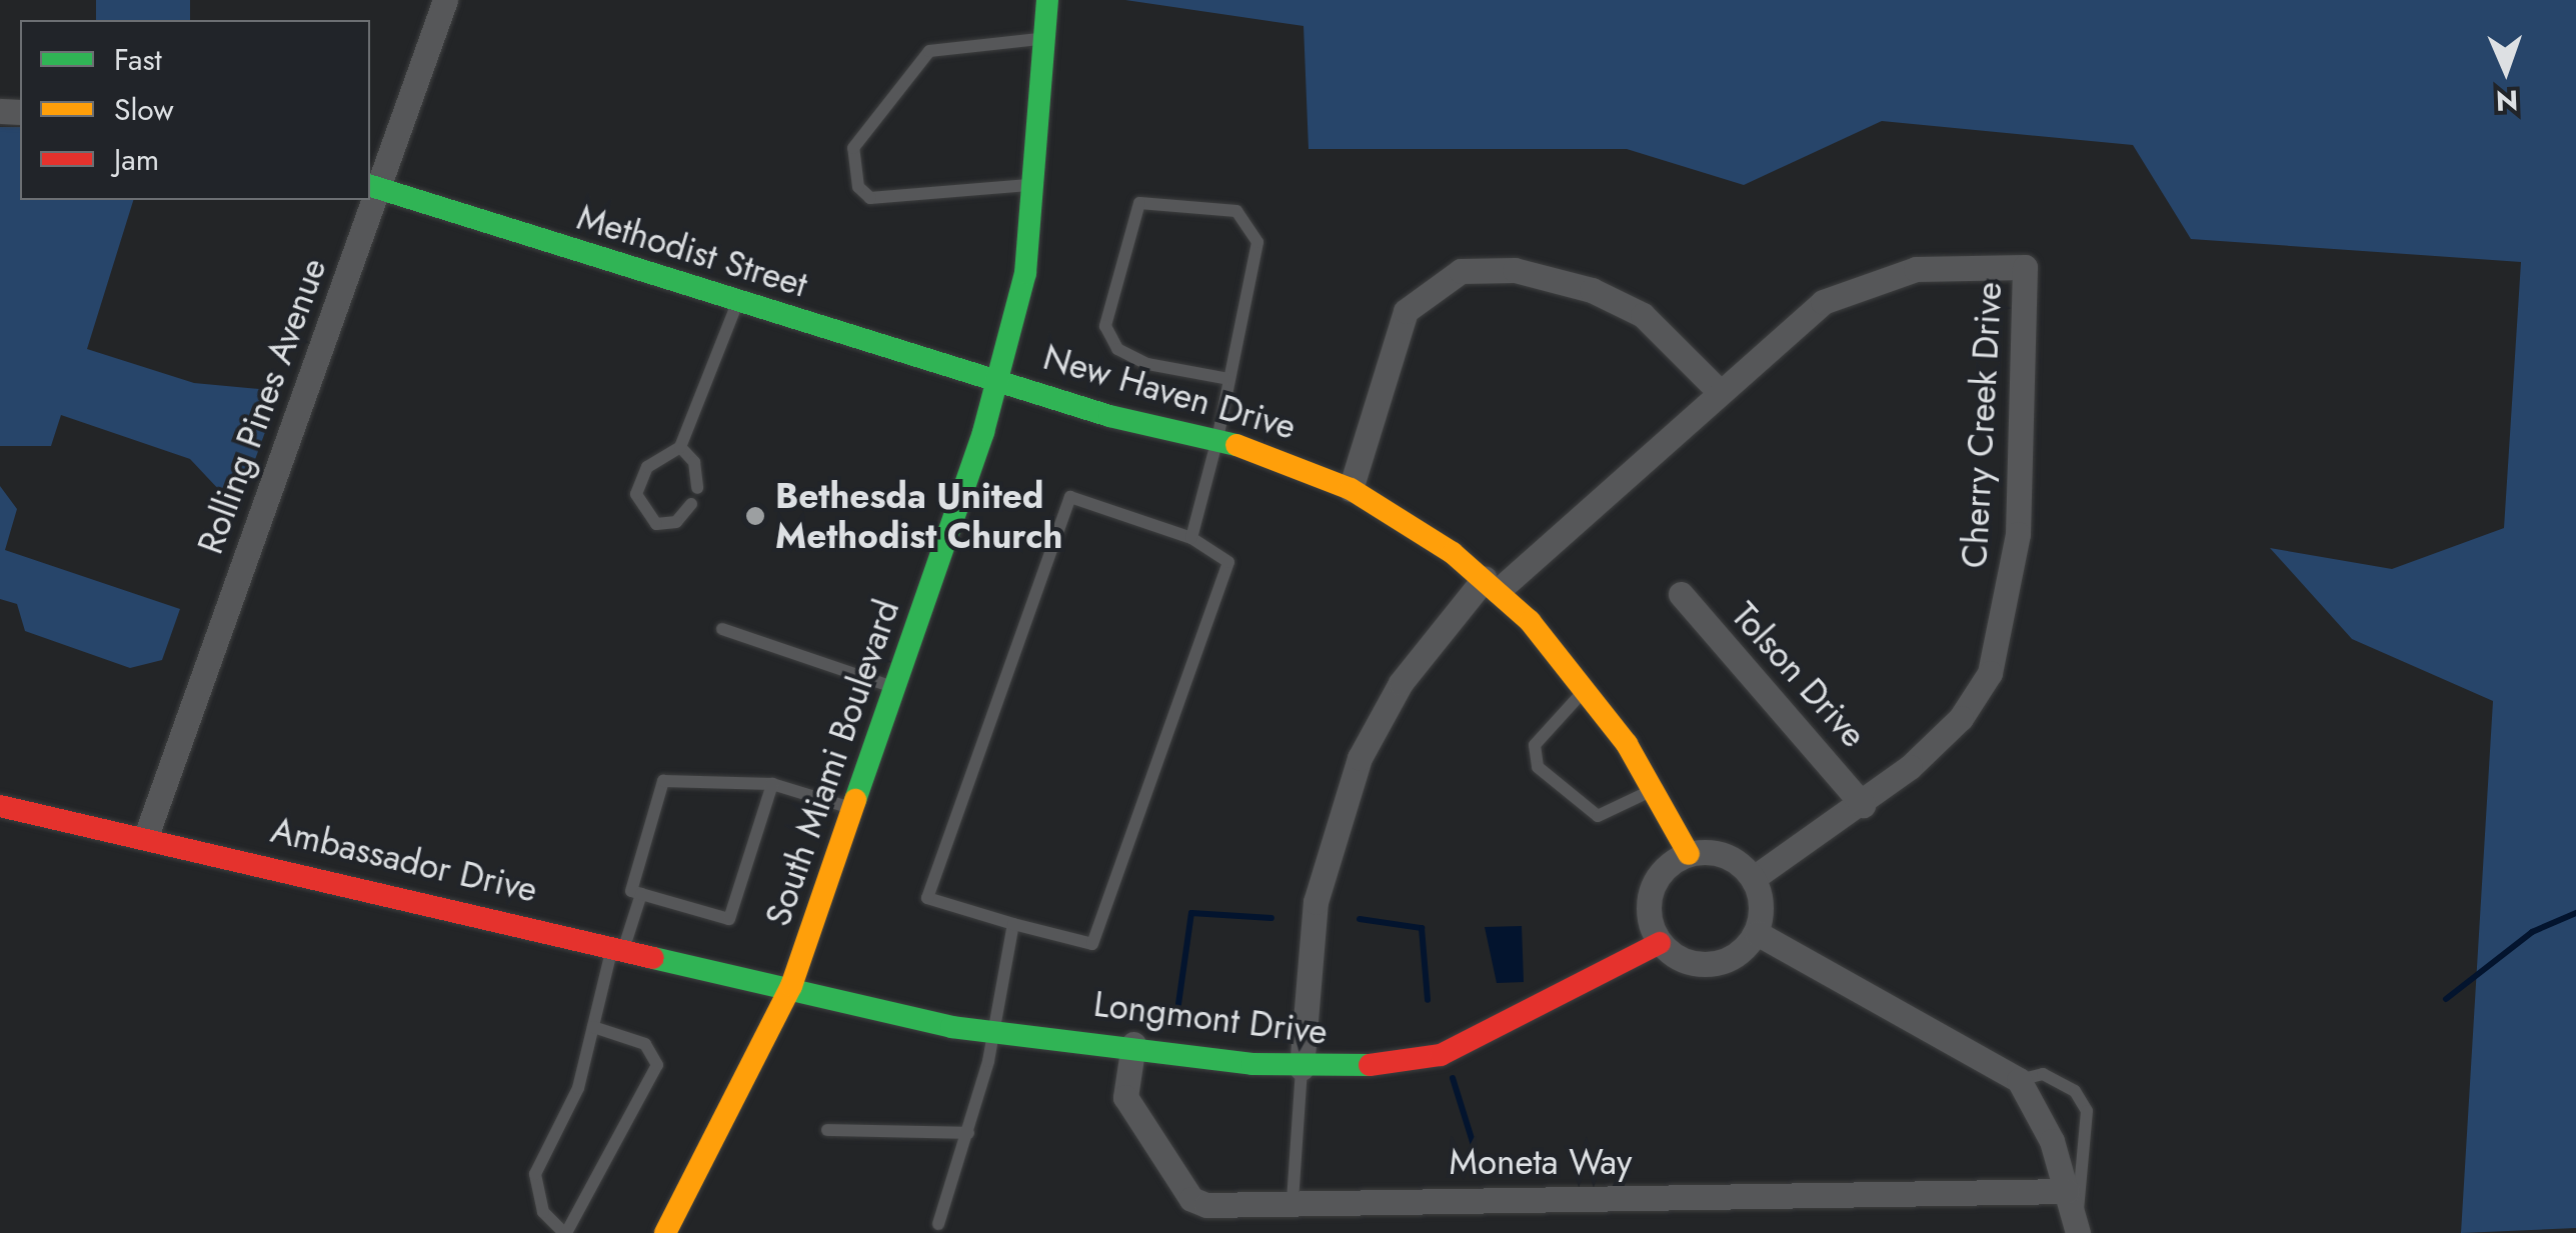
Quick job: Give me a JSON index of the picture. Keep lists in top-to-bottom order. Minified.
{"streets":{"street":["Methodist Street","New Haven Drive","Rolling Pines Avenue","Cherry Creek Drive","Tolson Drive","South Miami Boulevard","Ambassador Drive","Longmont Drive","Moneta Way"]},"crossings":[["Methodist Street","New Haven Drive"],["Methodist Street","Rolling Pines Avenue"],["Methodist Street","South Miami Boulevard"],["New Haven Drive","Cherry Creek Drive"],["New Haven Drive","South Miami Boulevard"],["New Haven Drive","Longmont Drive"],["Rolling Pines Avenue","Ambassador Drive"],["Cherry Creek Drive","Tolson Drive"],["Cherry Creek Drive","Longmont Drive"],["South Miami Boulevard","Ambassador Drive"],["South Miami Boulevard","Longmont Drive"],["Ambassador Drive","Longmont Drive"],["Longmont Drive","Moneta Way"]],"places":["Bethesda United Methodist Church"],"legend":["Fast","Slow","Jam"],"north":"bottom"}
